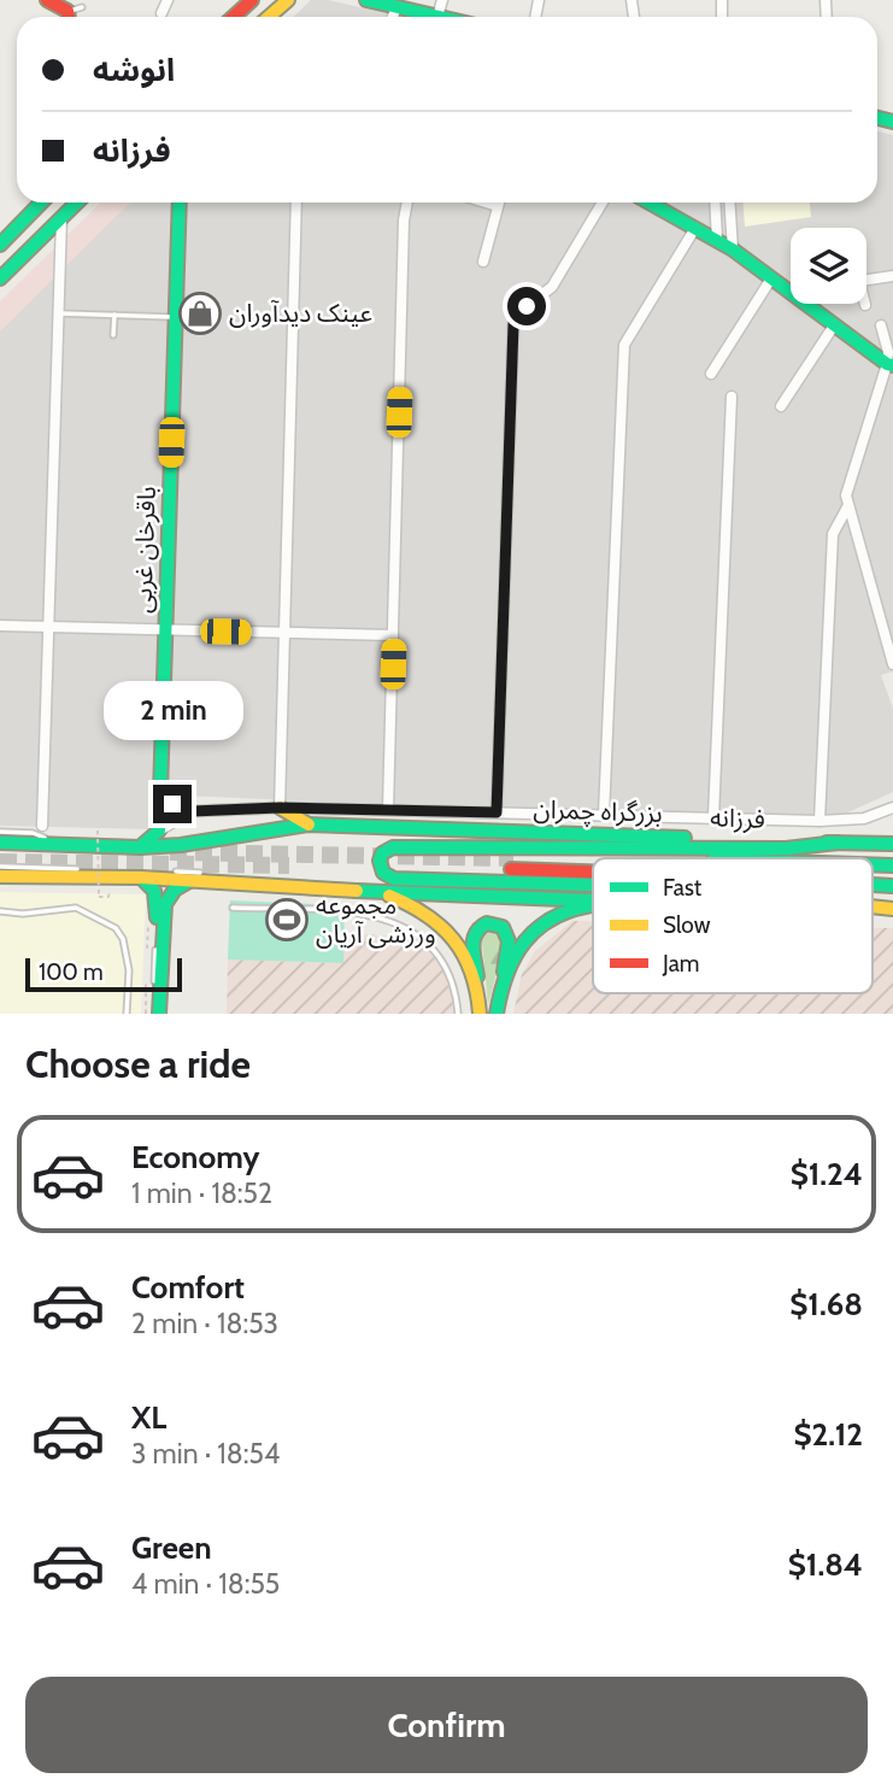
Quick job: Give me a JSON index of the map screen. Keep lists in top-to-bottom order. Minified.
{"streets":{"main road":["باقرخان غربی","بزرگراه چمران"],"street":["فرزانه"]},"places":{"shop":["عینک دیدآوران"],"sports":["مجموعه ورزشی آریان"]},"legend":["Fast","Slow","Jam"],"scale_bar":"100 m","page":{"banner":["انوشه","فرزانه"],"bubble":"2 min","scale":"100 m","heading":"Choose a ride","list":[{"name":"Economy","note":"1 min · 18:52","value":"$1.24"},{"name":"Comfort","note":"2 min · 18:53","value":"$1.68"},{"name":"XL","note":"3 min · 18:54","value":"$2.12"},{"name":"Green","note":"4 min · 18:55","value":"$1.84"}],"buttons":"Confirm"}}
